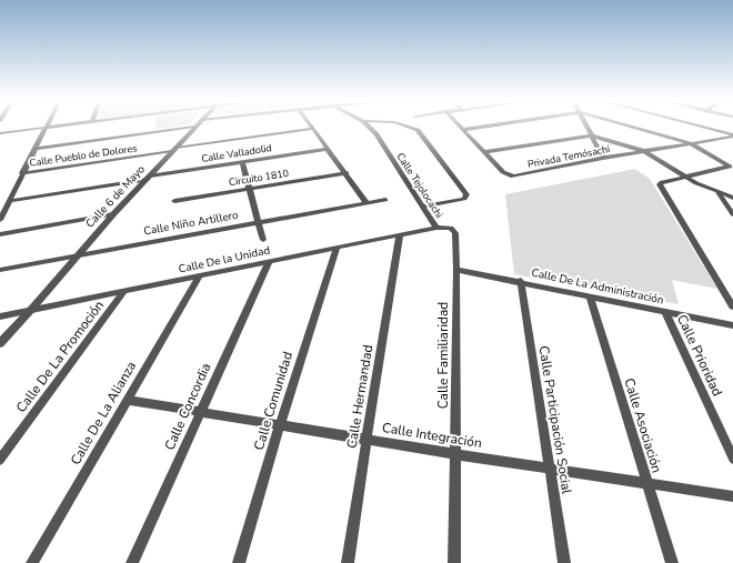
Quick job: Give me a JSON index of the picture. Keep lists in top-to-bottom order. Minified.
{"streets":{"street":["Calle Valladolid","Calle Pueblo de Dolores","Privada Temósachi","Circuito 1810","Calle Tejolocachi","Calle 6 de Mayo","Calle Niño Artillero","Calle De la Unidad","Calle De La Administración","Calle Familiaridad","Calle Prioridad","Calle De La Promoción","Calle Hermandad","Calle Comunidad","Calle Concordia","Calle De La Alianza","Calle Participación Social","Calle Asociación","Calle Integración"]},"crossings":[["Calle Valladolid","Calle 6 de Mayo"],["Calle Pueblo de Dolores","Calle 6 de Mayo"],["Calle Tejolocachi","Calle De la Unidad"],["Calle 6 de Mayo","Calle Niño Artillero"],["Calle 6 de Mayo","Calle De la Unidad"],["Calle De la Unidad","Calle Familiaridad"],["Calle De la Unidad","Calle De La Promoción"],["Calle De la Unidad","Calle Hermandad"],["Calle De la Unidad","Calle Comunidad"],["Calle De la Unidad","Calle Concordia"],["Calle De la Unidad","Calle De La Alianza"],["Calle De La Administración","Calle Familiaridad"],["Calle De La Administración","Calle Prioridad"],["Calle De La Administración","Calle Participación Social"],["Calle De La Administración","Calle Asociación"],["Calle Familiaridad","Calle Integración"],["Calle Hermandad","Calle Integración"],["Calle Comunidad","Calle Integración"],["Calle Concordia","Calle Integración"],["Calle De La Alianza","Calle Integración"],["Calle Participación Social","Calle Integración"],["Calle Asociación","Calle Integración"]]}
